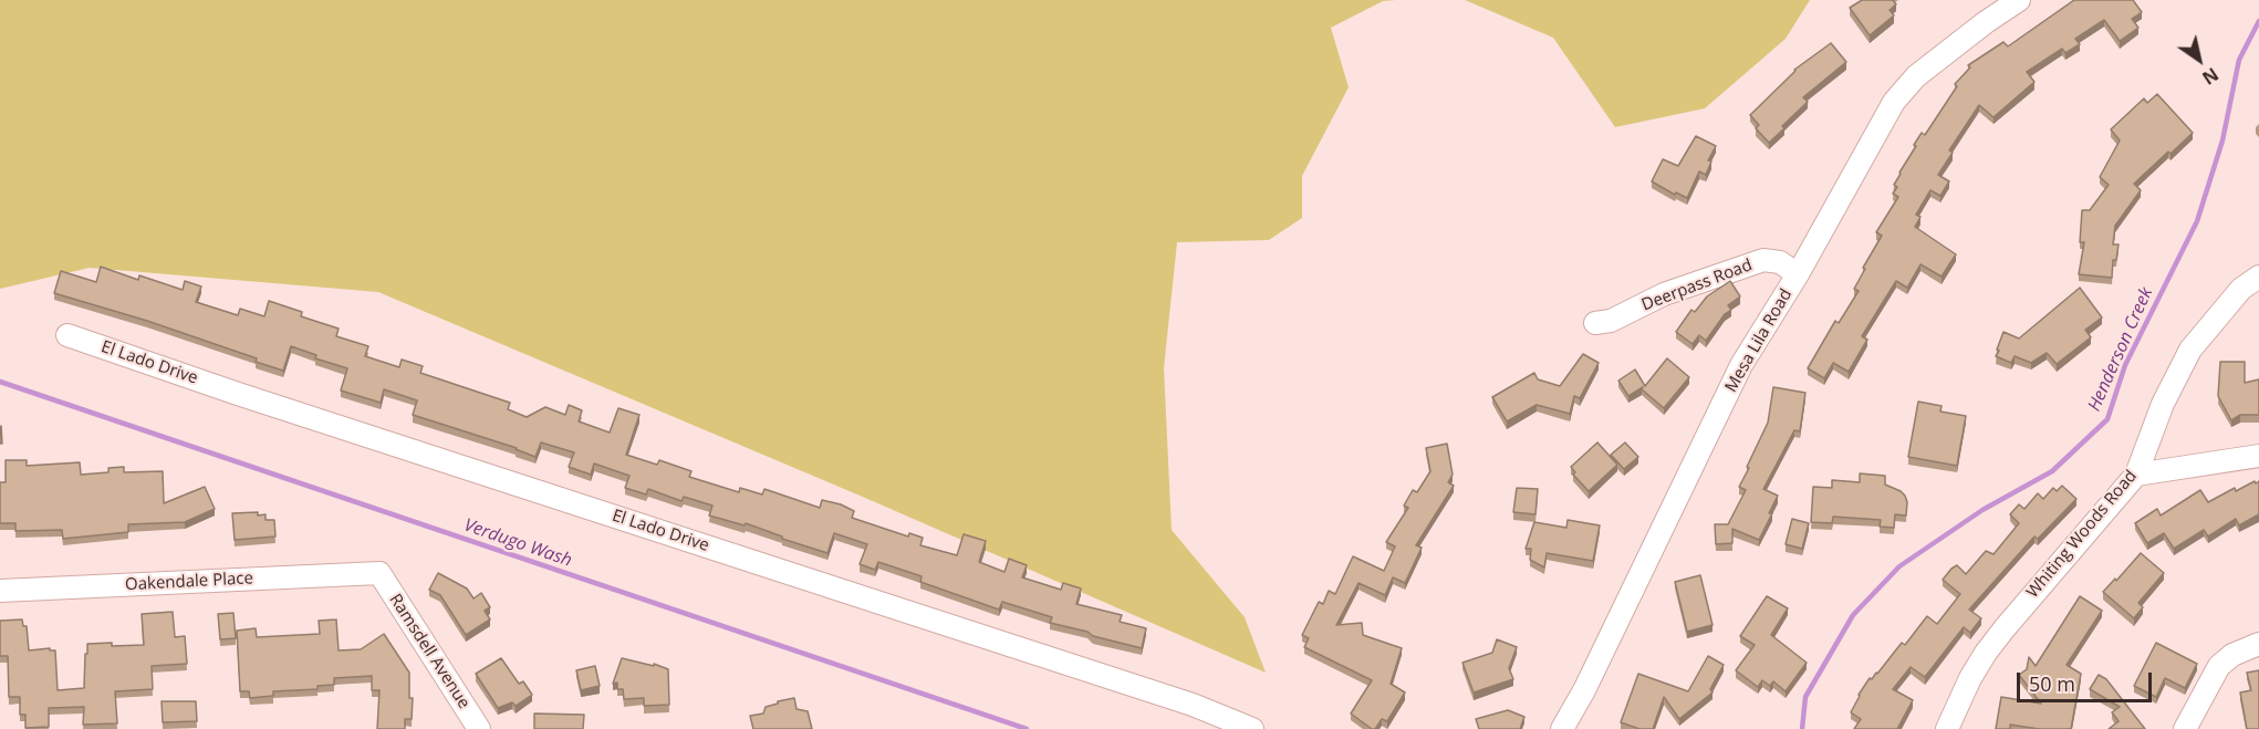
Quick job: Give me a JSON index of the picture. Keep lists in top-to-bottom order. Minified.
{"streets":{"street":["Deerpass Road","Mesa Lila Road","El Lado Drive","Whiting Woods Road","Oakendale Place","Ramsdell Avenue"]},"crossings":[["Deerpass Road","Mesa Lila Road"],["Oakendale Place","Ramsdell Avenue"]],"water":["Henderson Creek","Verdugo Wash"],"scale_bar":"50 m","north":"bottom right"}
